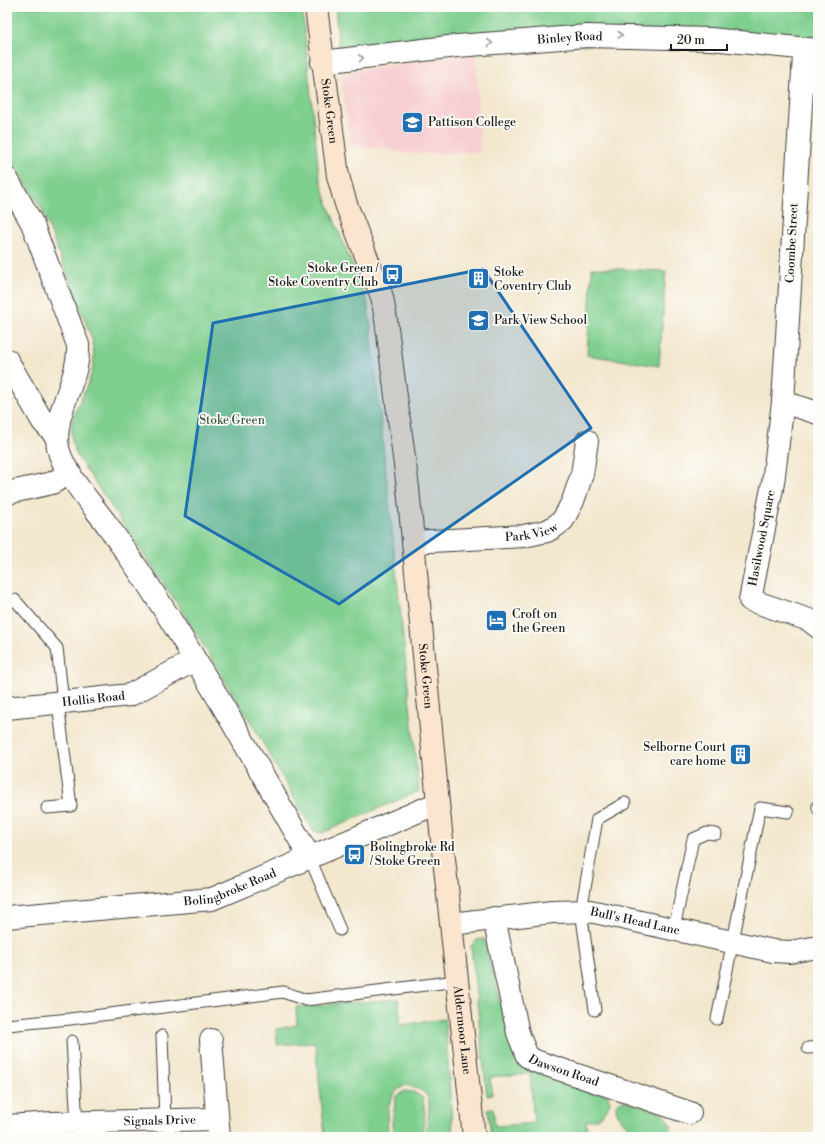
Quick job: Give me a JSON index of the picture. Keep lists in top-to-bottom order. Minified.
{"streets":{"street":["Binley Road","Stoke Green","Coombe Street","Park View","Hasilwood Square","Hollis Road","Bolingbroke Road","Bull's Head Lane","Aldermoor Lane","Dawson Road","Signals Drive"]},"crossings":[["Binley Road","Stoke Green"],["Binley Road","Coombe Street"],["Stoke Green","Park View"],["Stoke Green","Bolingbroke Road"],["Stoke Green","Bull's Head Lane"],["Stoke Green","Aldermoor Lane"],["Coombe Street","Hasilwood Square"],["Bull's Head Lane","Aldermoor Lane"],["Bull's Head Lane","Dawson Road"]],"one_way":["Binley Road"],"parks":["Stoke Green"],"places":{"school or university":["Pattison College","Park View School"],"bus stop":["Stoke Green / Stoke Coventry Club","Bolingbroke Rd / Stoke Green"],"building":["Stoke Coventry Club","Selborne Court care home"],"hotel":["Croft on the Green"]},"scale_bar":"20 m"}
